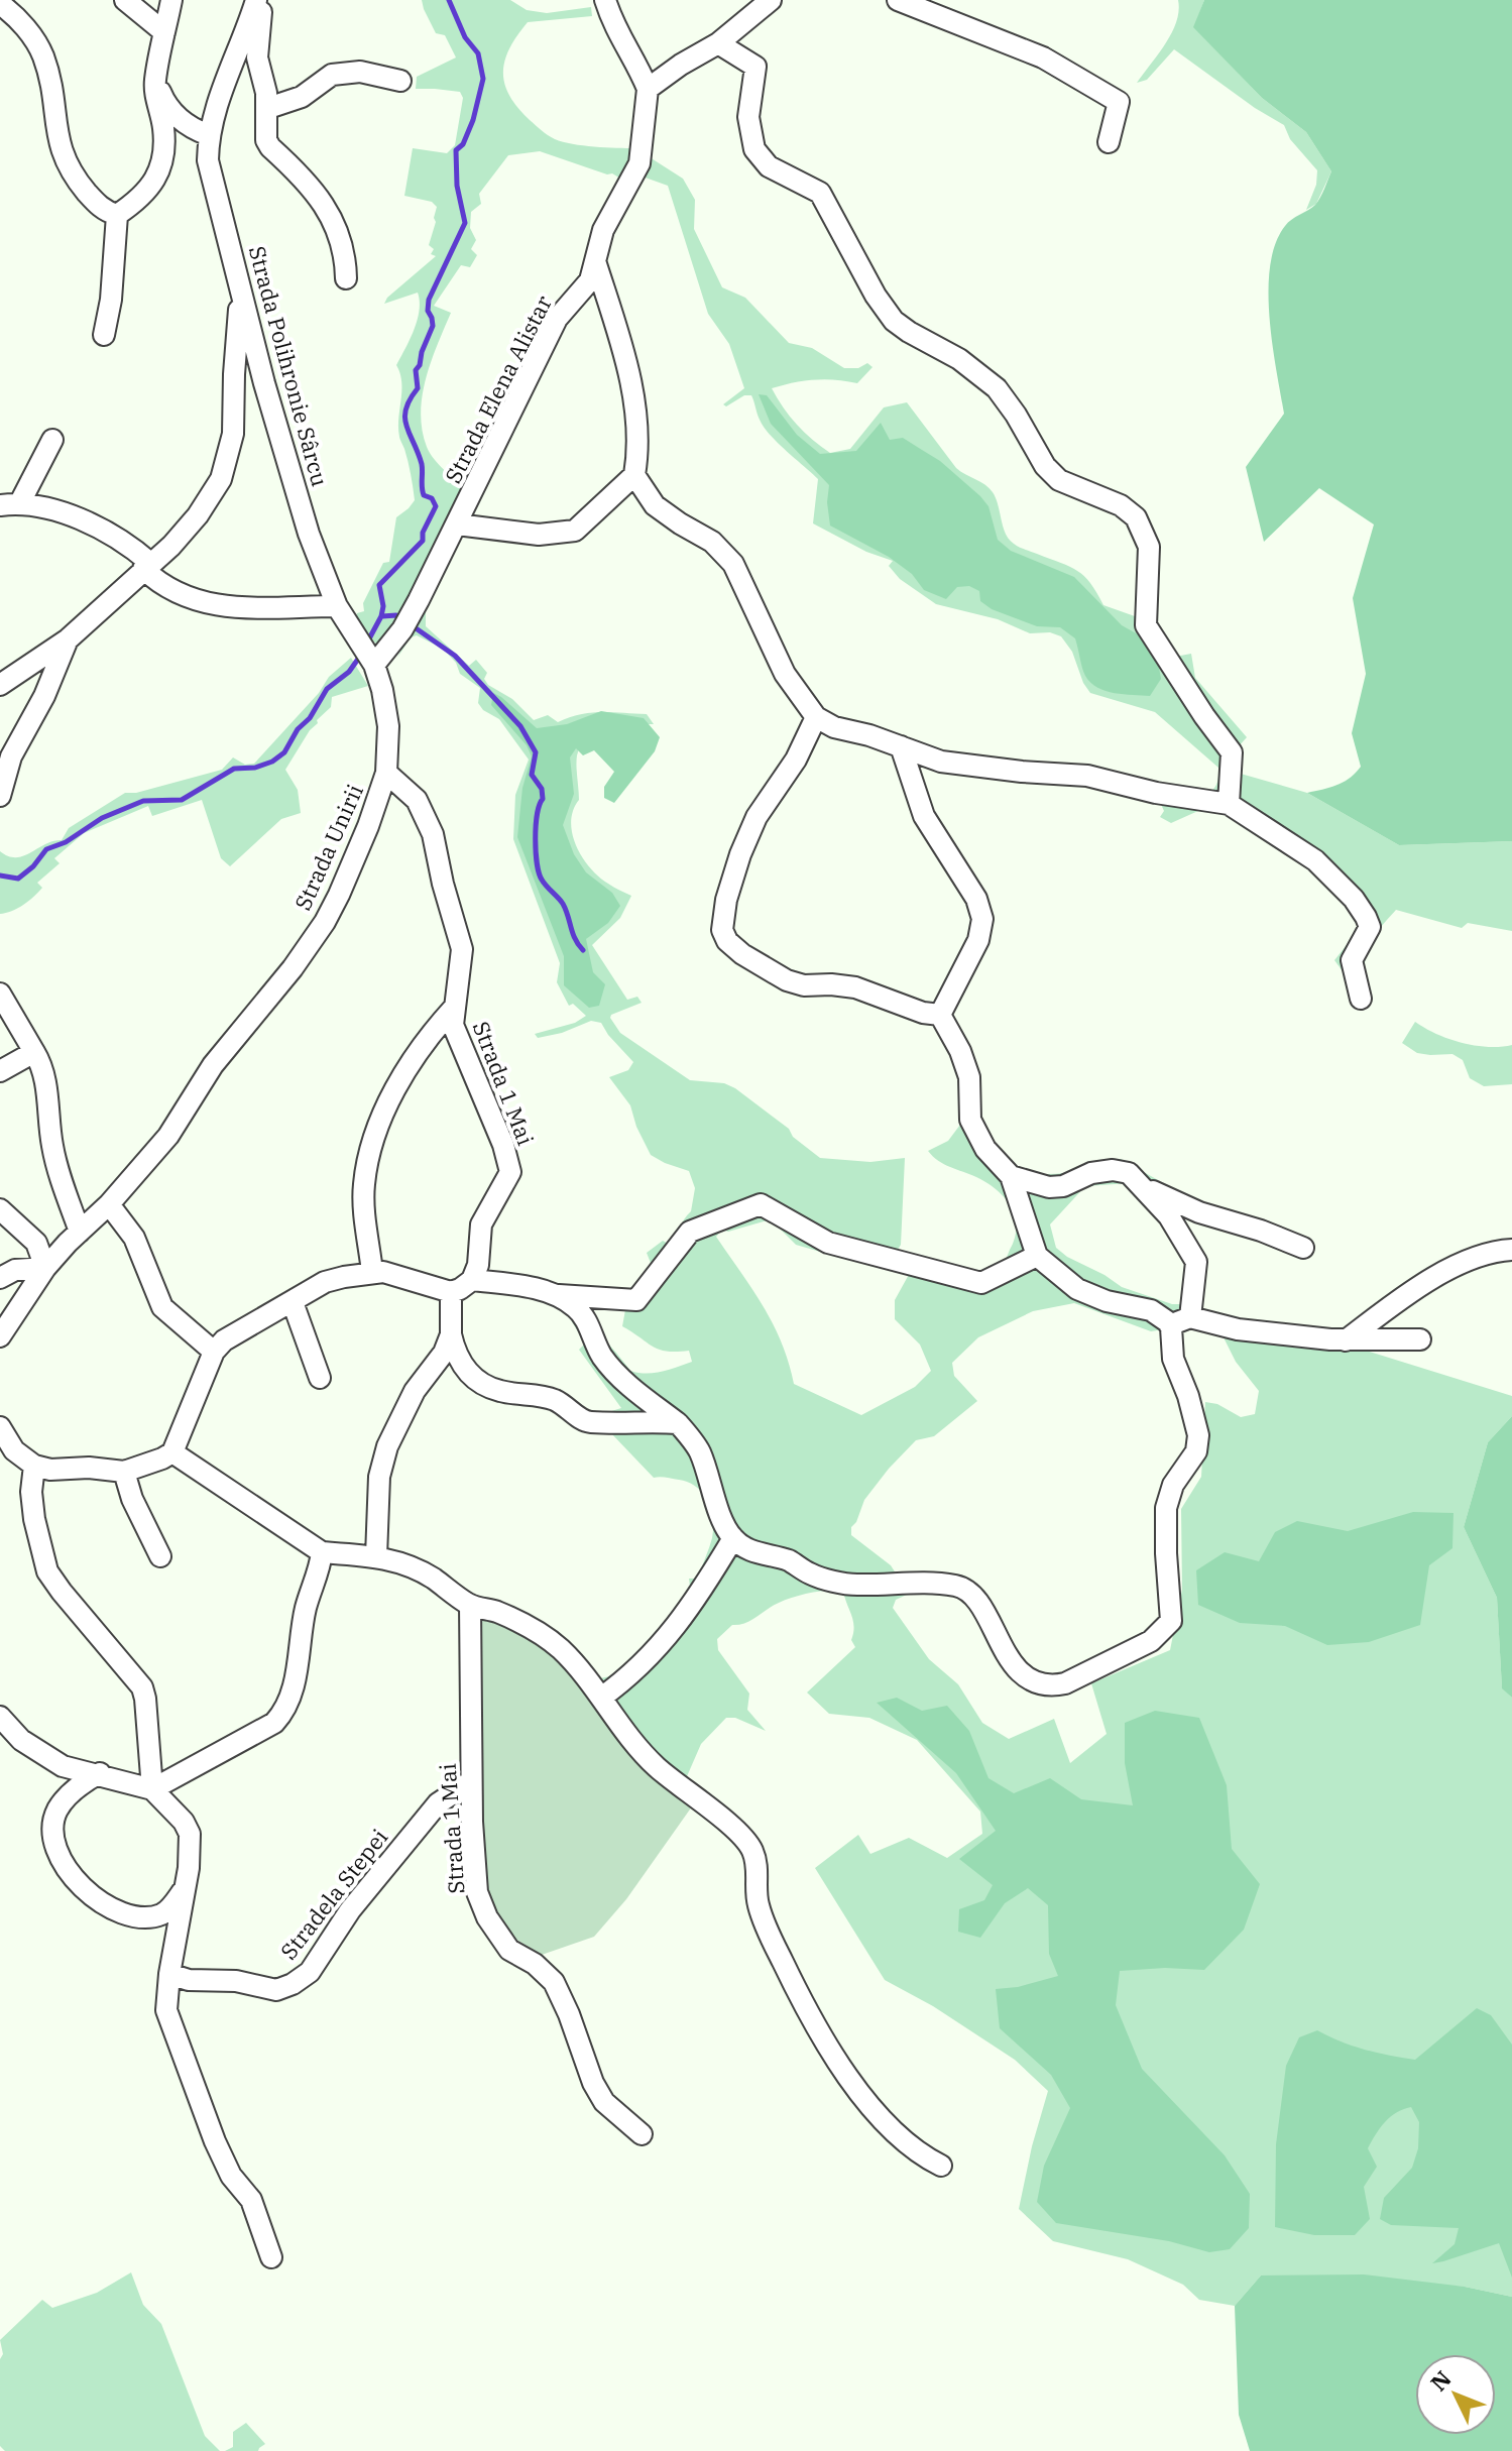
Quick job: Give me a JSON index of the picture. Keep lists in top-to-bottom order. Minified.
{"streets":{"street":["Strada Polihronie Sârcu","Strada Elena Alistar","Strada Unirii","Strada 1 Mai","Stradela Stepei"]},"crossings":[["Strada Polihronie Sârcu","Strada Unirii"],["Strada Elena Alistar","Strada Unirii"],["Strada Unirii","Strada 1 Mai"],["Strada 1 Mai","Stradela Stepei"]],"north":"top left"}
